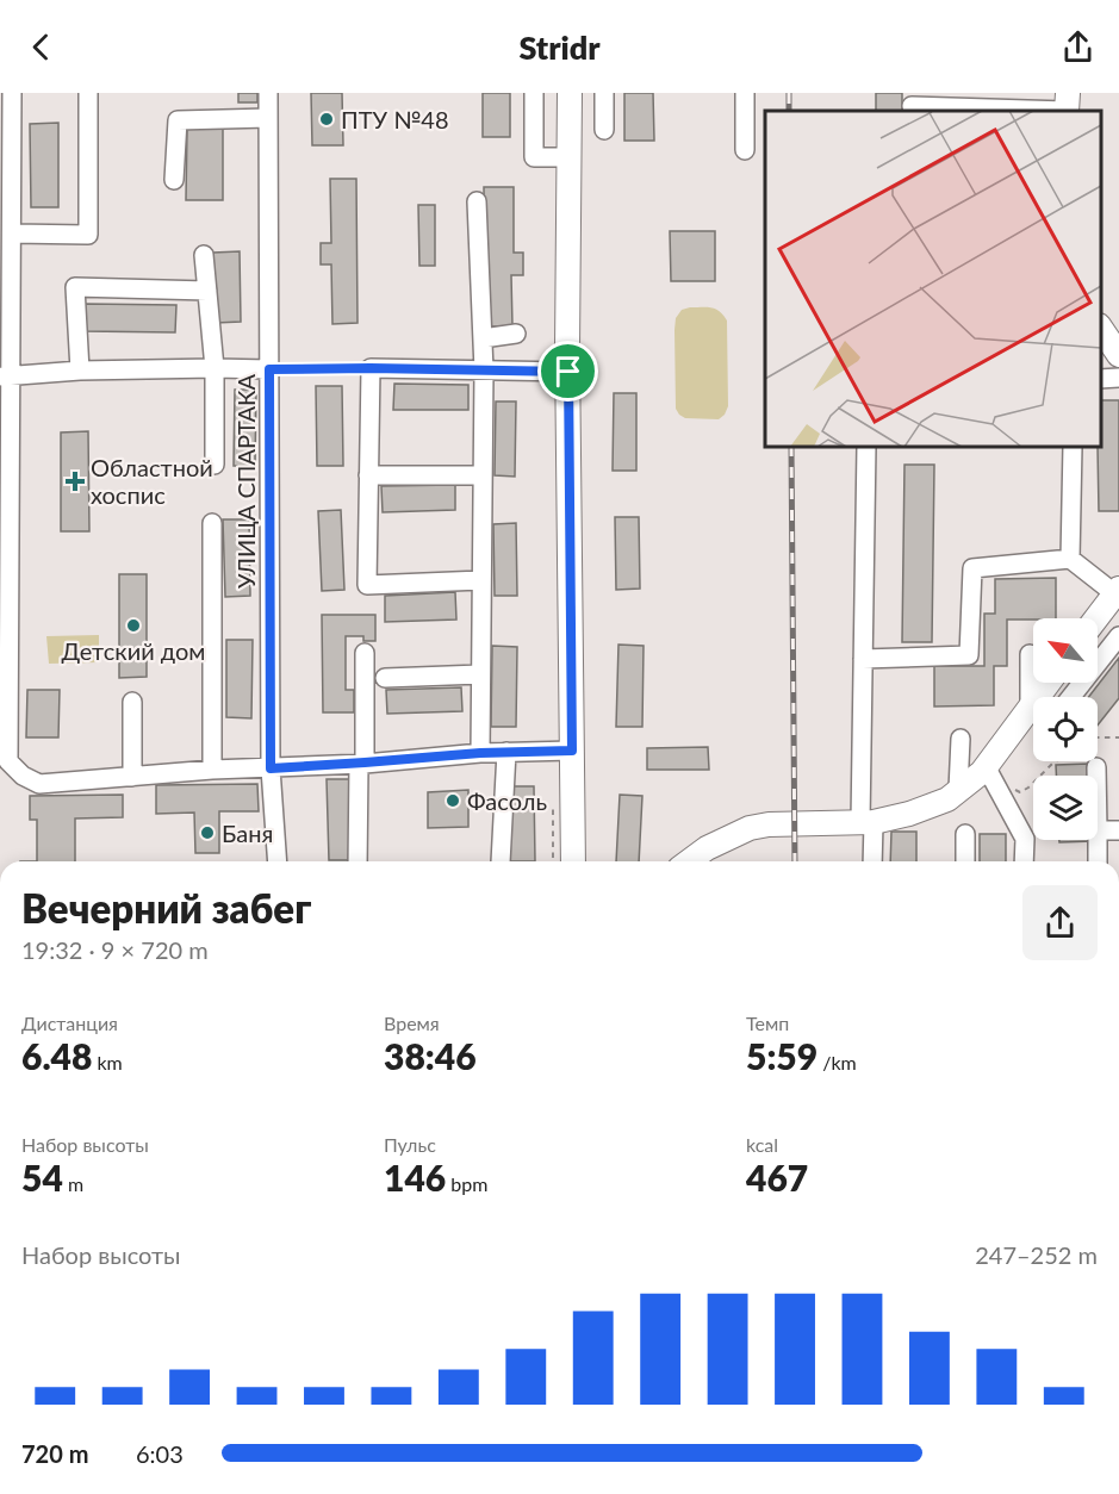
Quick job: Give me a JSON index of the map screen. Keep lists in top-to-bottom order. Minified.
{"streets":{"street":["УЛИЦА СПАРТАКА"]},"places":{"other":["ПТУ №48","Детский дом","Фасоль","Баня"],"health":["Областной хоспис"]},"north":"top left","page":{"header":"Stridr","heading":["Вечерний забег","19:32 · 9 × 720 m"],"stats":[["Дистанция","6.48 km"],["Время","38:46"],["Темп","5:59 /km"],["Набор высоты","54 m"],["Пульс","146 bpm"],["kcal","467"]],"chart":["Набор высоты","247–252 m"],"list":[{"name":"720 m","note":"6:03"}]}}
